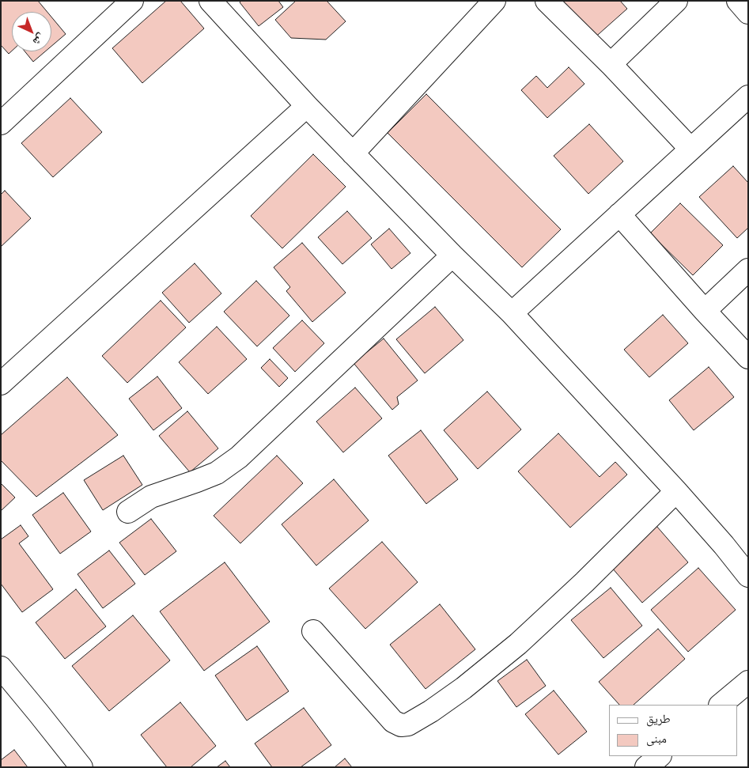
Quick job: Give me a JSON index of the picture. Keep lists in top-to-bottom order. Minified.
{"legend":["طريق","مبنى"],"north":"bottom right"}
